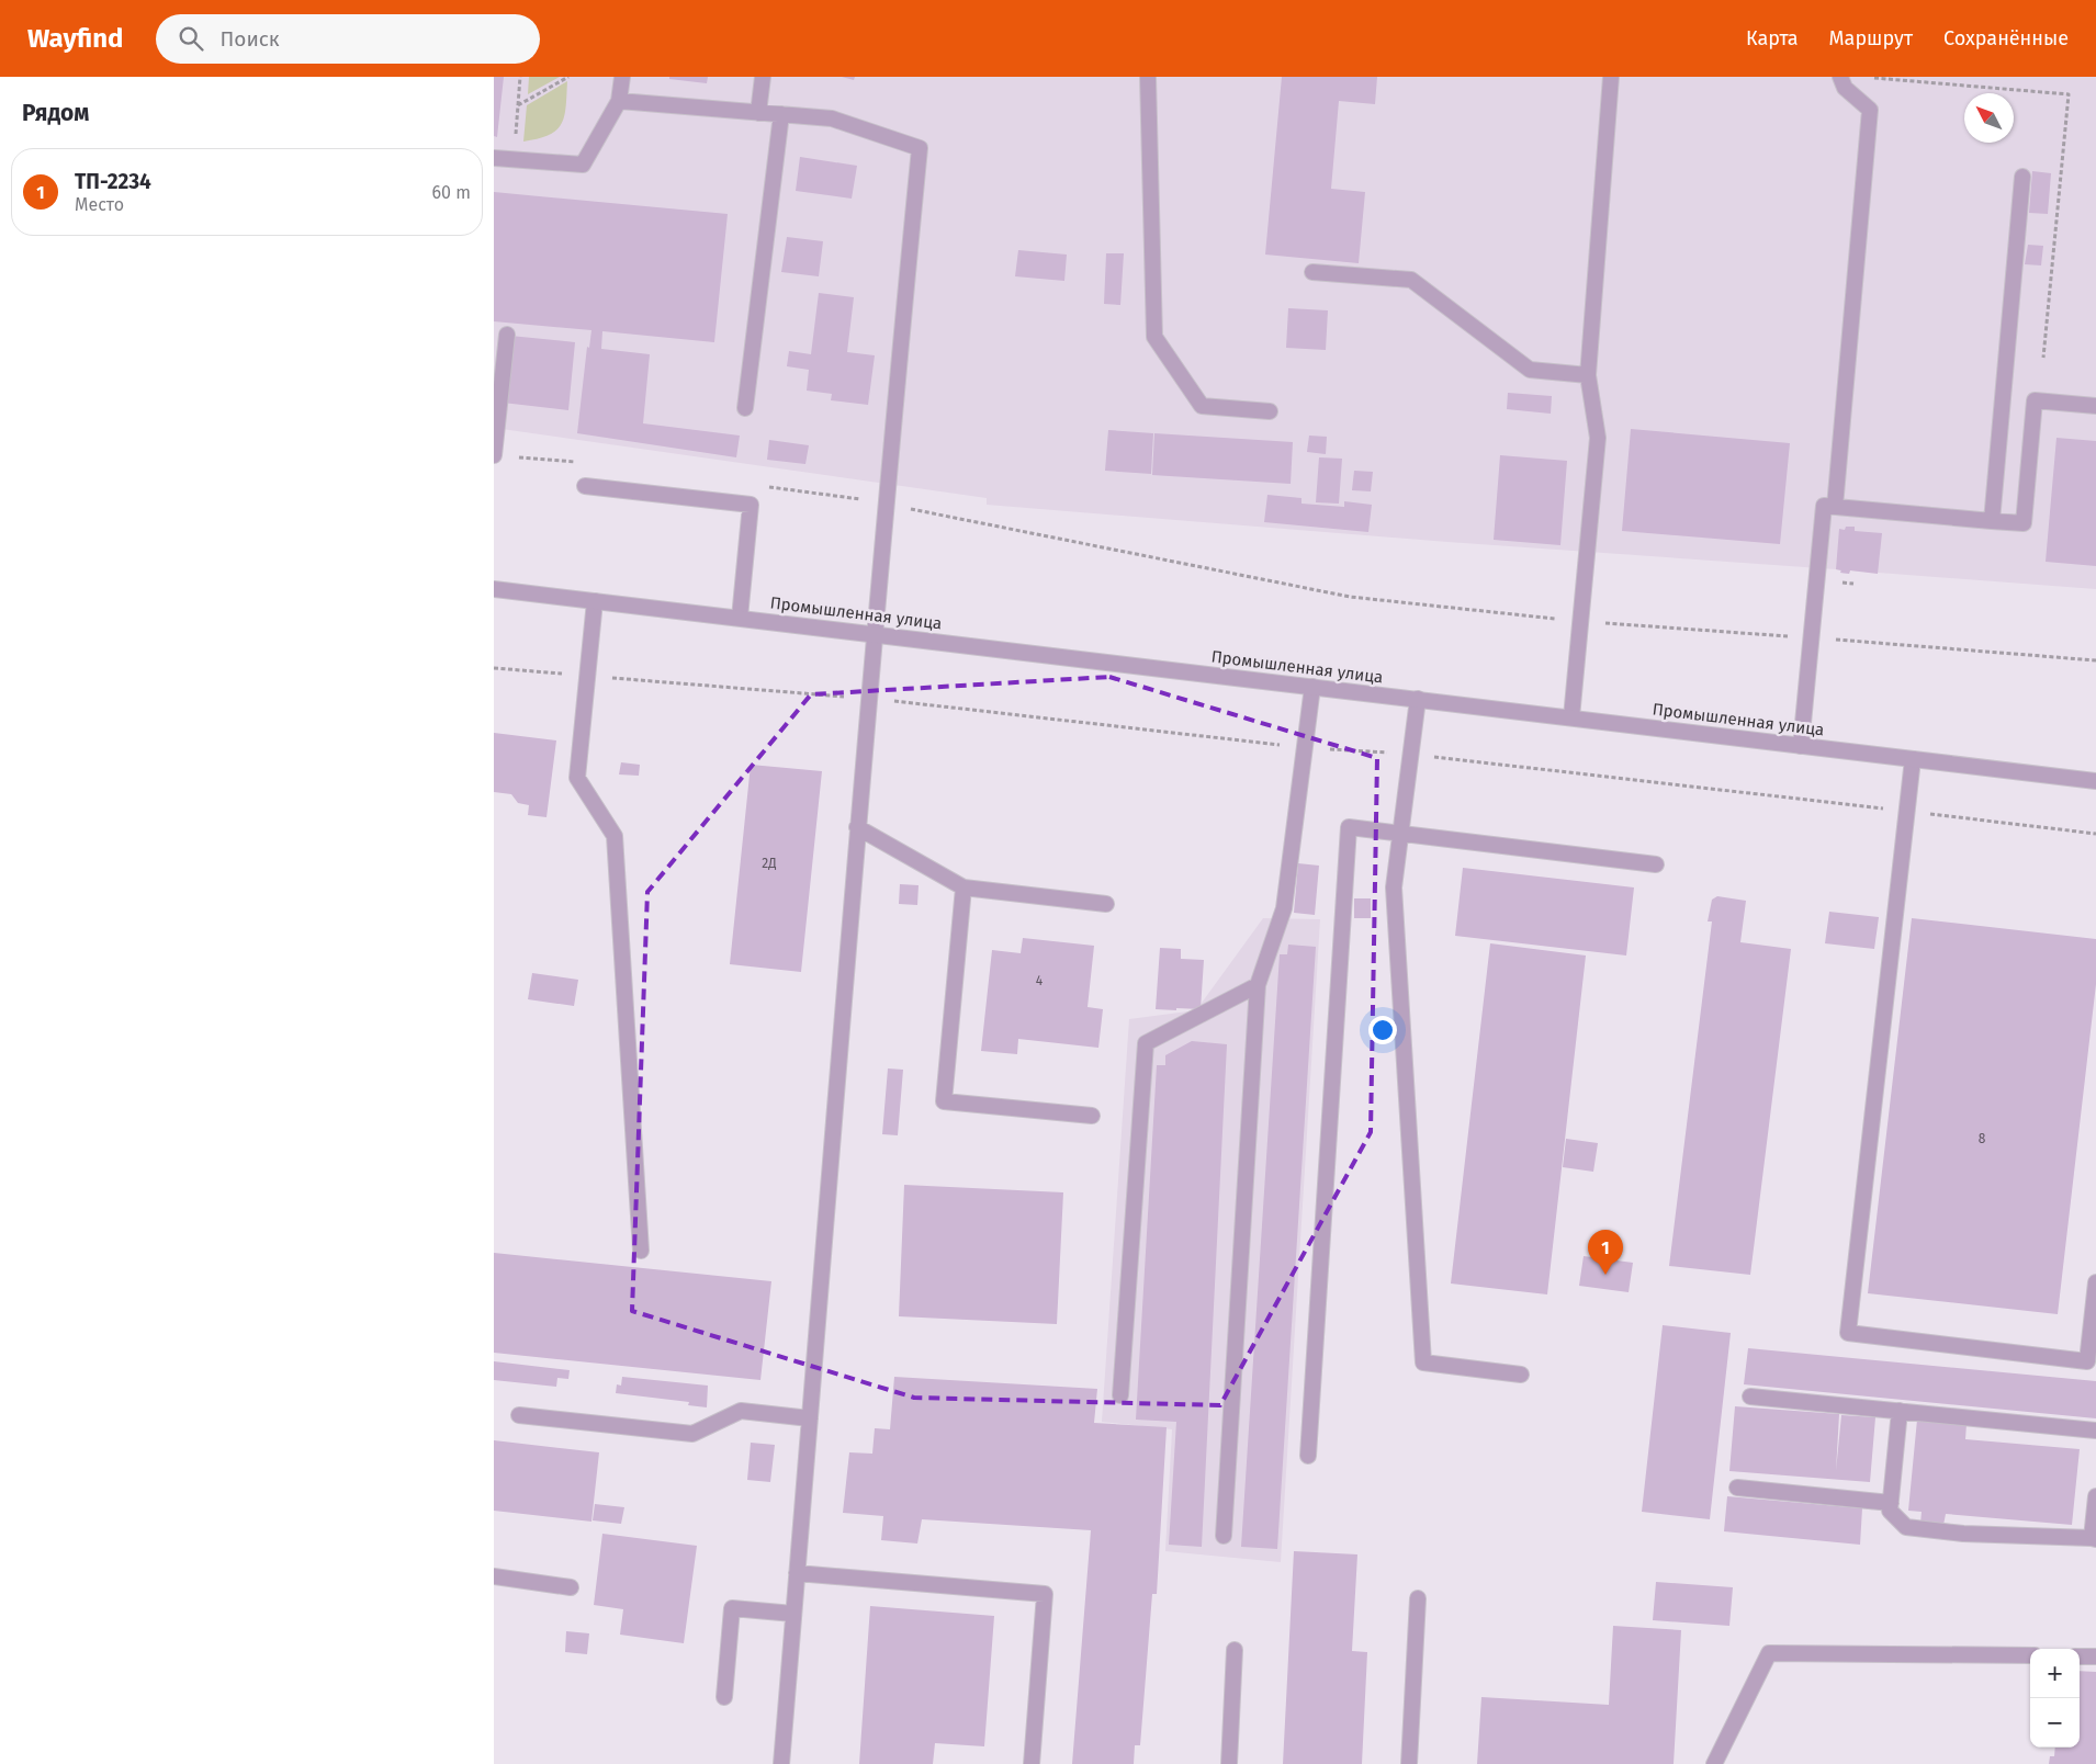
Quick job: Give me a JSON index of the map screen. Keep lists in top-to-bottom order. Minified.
{"streets":{"street":["Промышленная улица"]},"house_numbers":["2Д","4","8"],"north":"top left","page":{"header":"Wayfind","search":"Поиск","nav":["Карта","Маршрут","Сохранённые"],"heading":"Рядом","list":[{"mark":"1","name":"ТП-2234","note":"Место","value":"60 m"}],"pins":"1","map_buttons":["+","−"]}}
